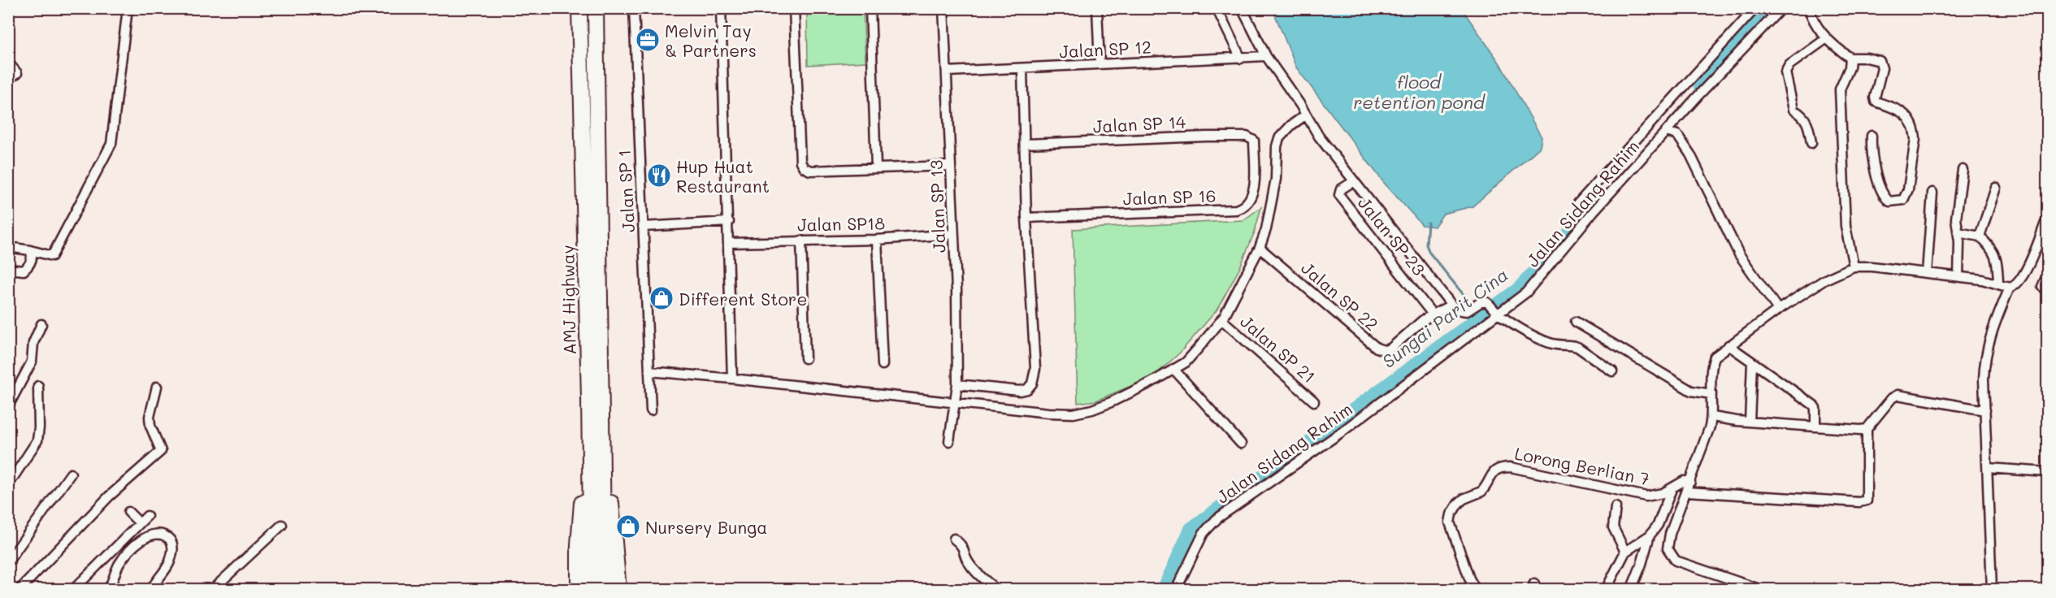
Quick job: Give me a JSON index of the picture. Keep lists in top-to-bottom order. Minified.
{"streets":{"highway":["AMJ Highway"],"street":["Jalan SP 12","Jalan SP 14","Jalan SP 1","Jalan SP 16","Jalan Sidang Rahim","Jalan SP 13","Jalan SP18","Jalan SP 23","Jalan SP 22","Jalan SP 21","Lorong Berlian 7"]},"crossings":[["Jalan SP 12","Jalan SP 13"],["Jalan SP 14","Jalan SP 16"],["Jalan SP 13","Jalan SP18"],["Jalan SP 23","Jalan SP 22"]],"water":["flood retention pond","Sungai Parit Cina"],"places":{"office":["Melvin Tay & Partners"],"restaurant":["Hup Huat Restaurant"],"shop":["Different Store","Nursery Bunga"]}}
